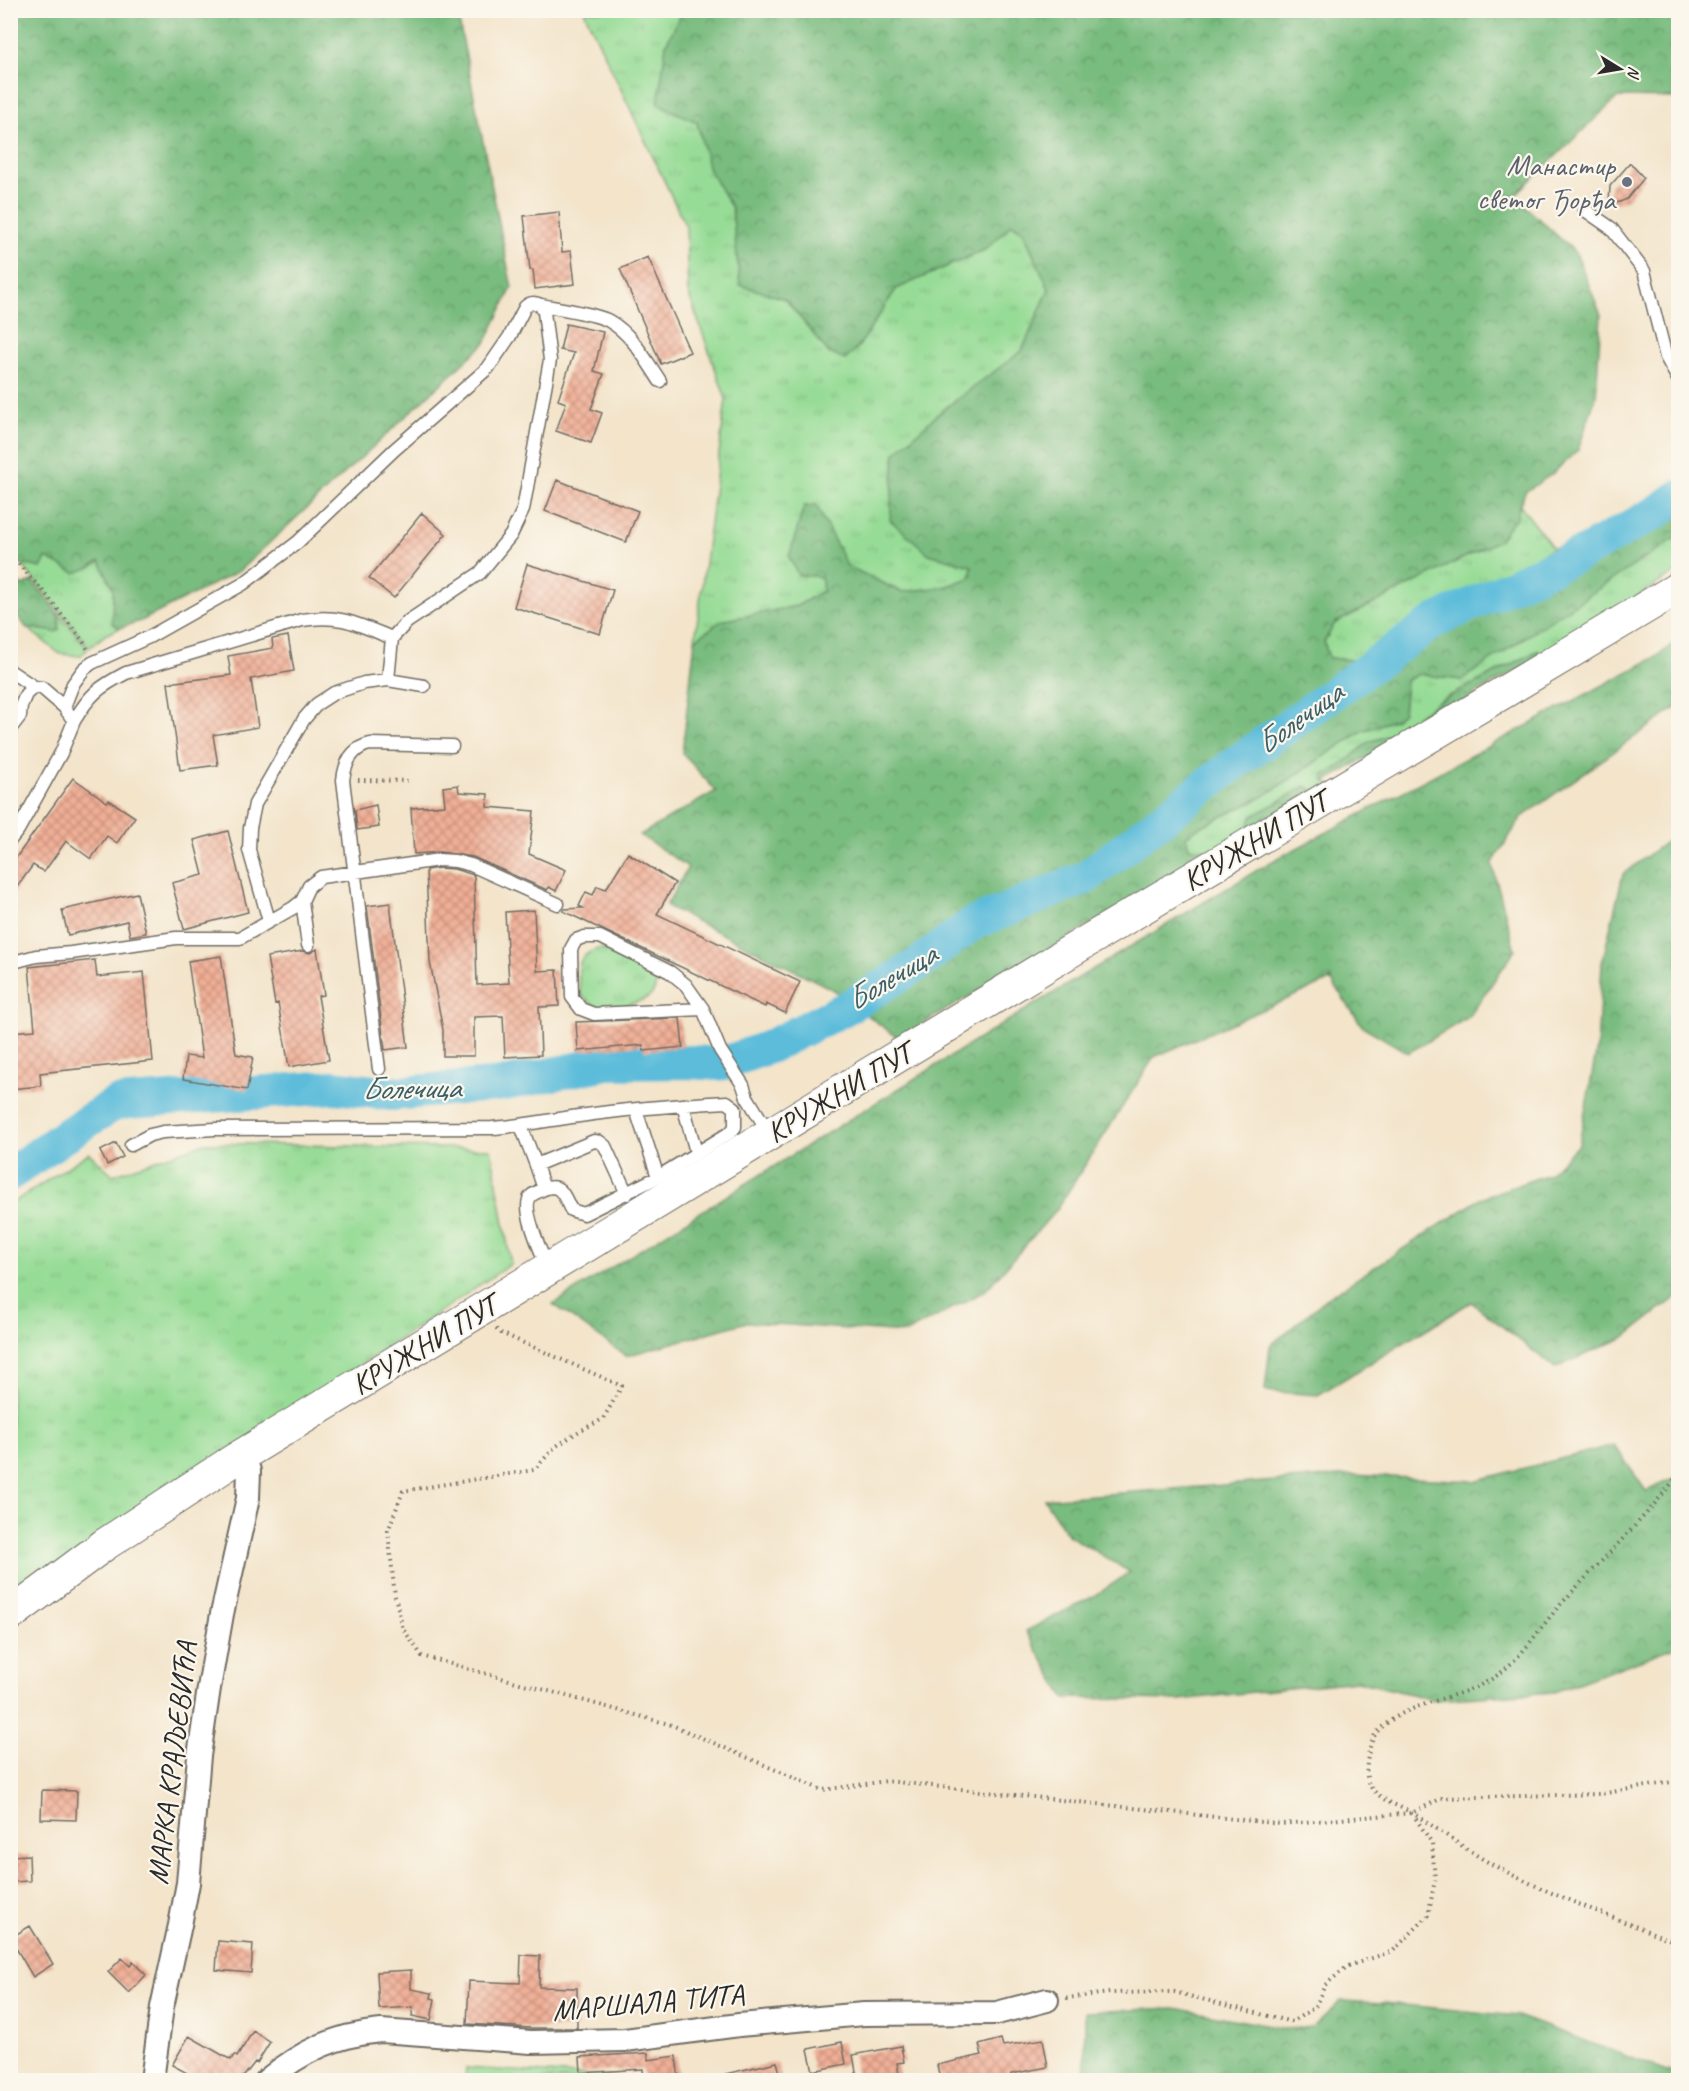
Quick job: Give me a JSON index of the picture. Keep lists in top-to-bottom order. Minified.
{"streets":{"main road":["КРУЖНИ ПУТ"],"street":["МАРКА КРАЉЕВИЋА","МАРШАЛА ТИТА"]},"crossings":[["КРУЖНИ ПУТ","МАРКА КРАЉЕВИЋА"]],"water":["Болечица"],"places":["Манастир светог Ђорђа"],"north":"right"}
